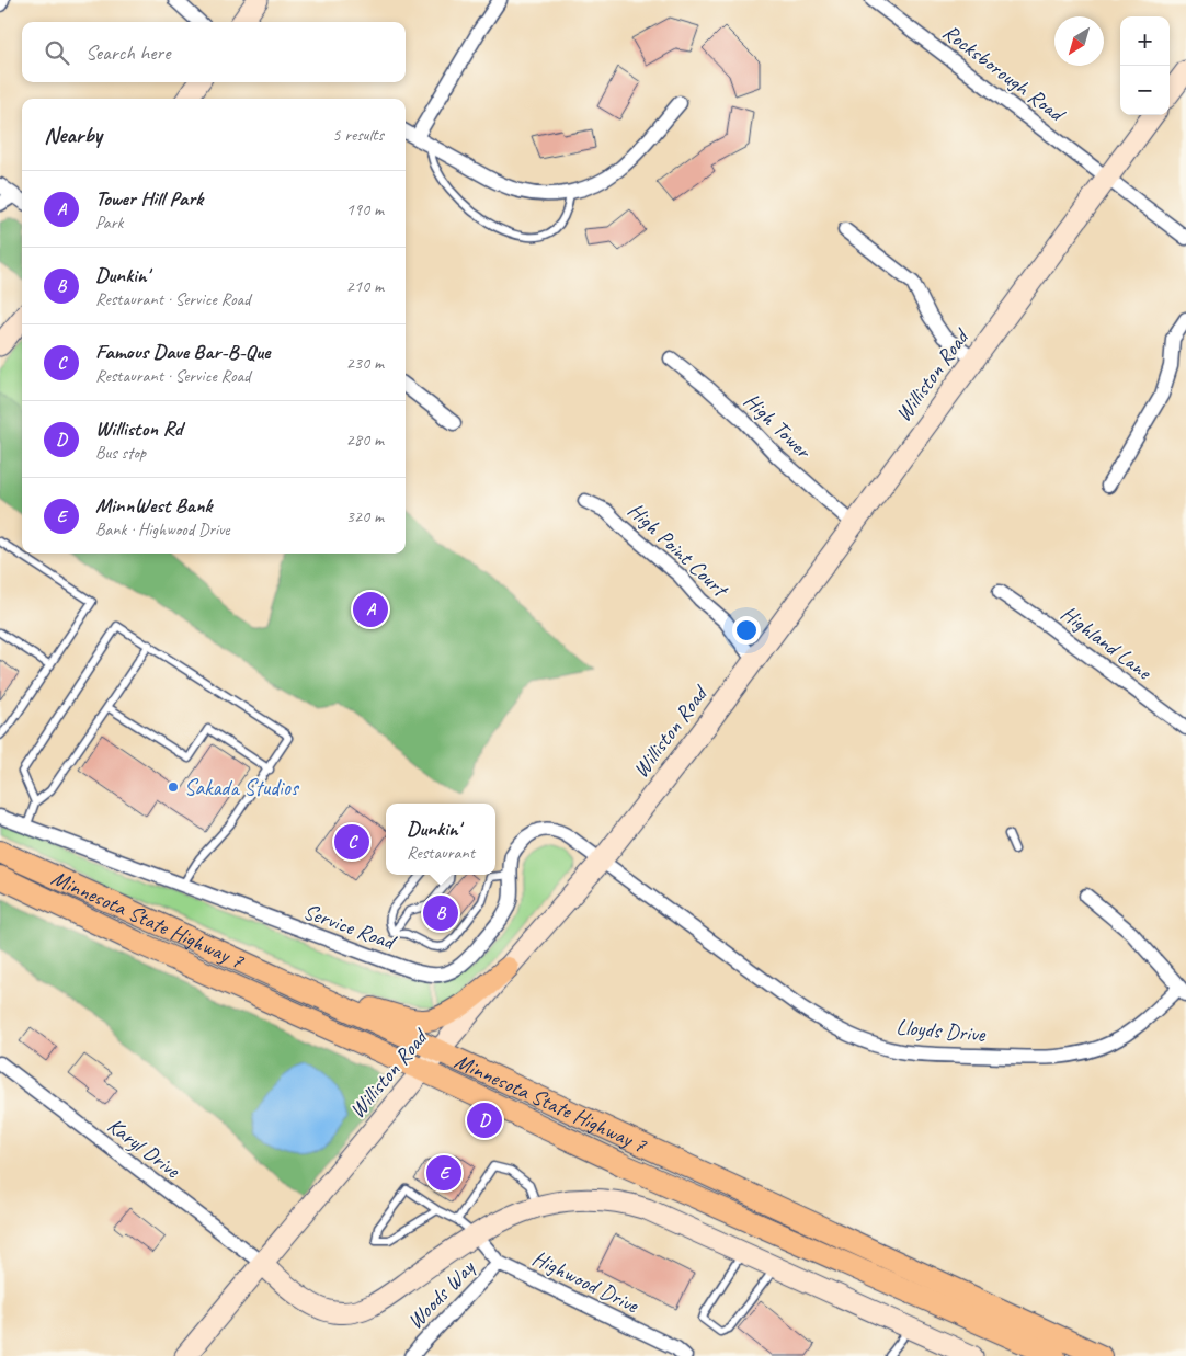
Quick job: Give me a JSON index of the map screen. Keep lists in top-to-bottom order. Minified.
{"streets":{"main road":["Williston Road","Minnesota State Highway 7"],"street":["Rocksborough Road","High Tower","High Point Court","Highland Lane","Service Road","Lloyds Drive","Karyl Drive","Highwood Drive","Woods Way"]},"crossings":[["Rocksborough Road","Williston Road"],["Williston Road","High Tower"],["Williston Road","High Point Court"],["Williston Road","Minnesota State Highway 7"],["Williston Road","Service Road"],["Williston Road","Lloyds Drive"],["Williston Road","Karyl Drive"],["Service Road","Lloyds Drive"],["Highwood Drive","Woods Way"]],"places":["Sakada Studios"],"north":"bottom left","page":{"map_buttons":["+","−"],"search":"Search here","heading":["Nearby","5 results"],"list":[{"mark":"A","name":"Tower Hill Park","note":"Park","value":"190 m"},{"mark":"B","name":"Dunkin'","note":"Restaurant · Service Road","value":"210 m"},{"mark":"C","name":"Famous Dave Bar-B-Que","note":"Restaurant · Service Road","value":"230 m"},{"mark":"D","name":"Williston Rd","note":"Bus stop","value":"280 m"},{"mark":"E","name":"MinnWest Bank","note":"Bank · Highwood Drive","value":"320 m"}],"pins":["A","C","B","D","E"],"popup":["Dunkin'","Restaurant"]}}
